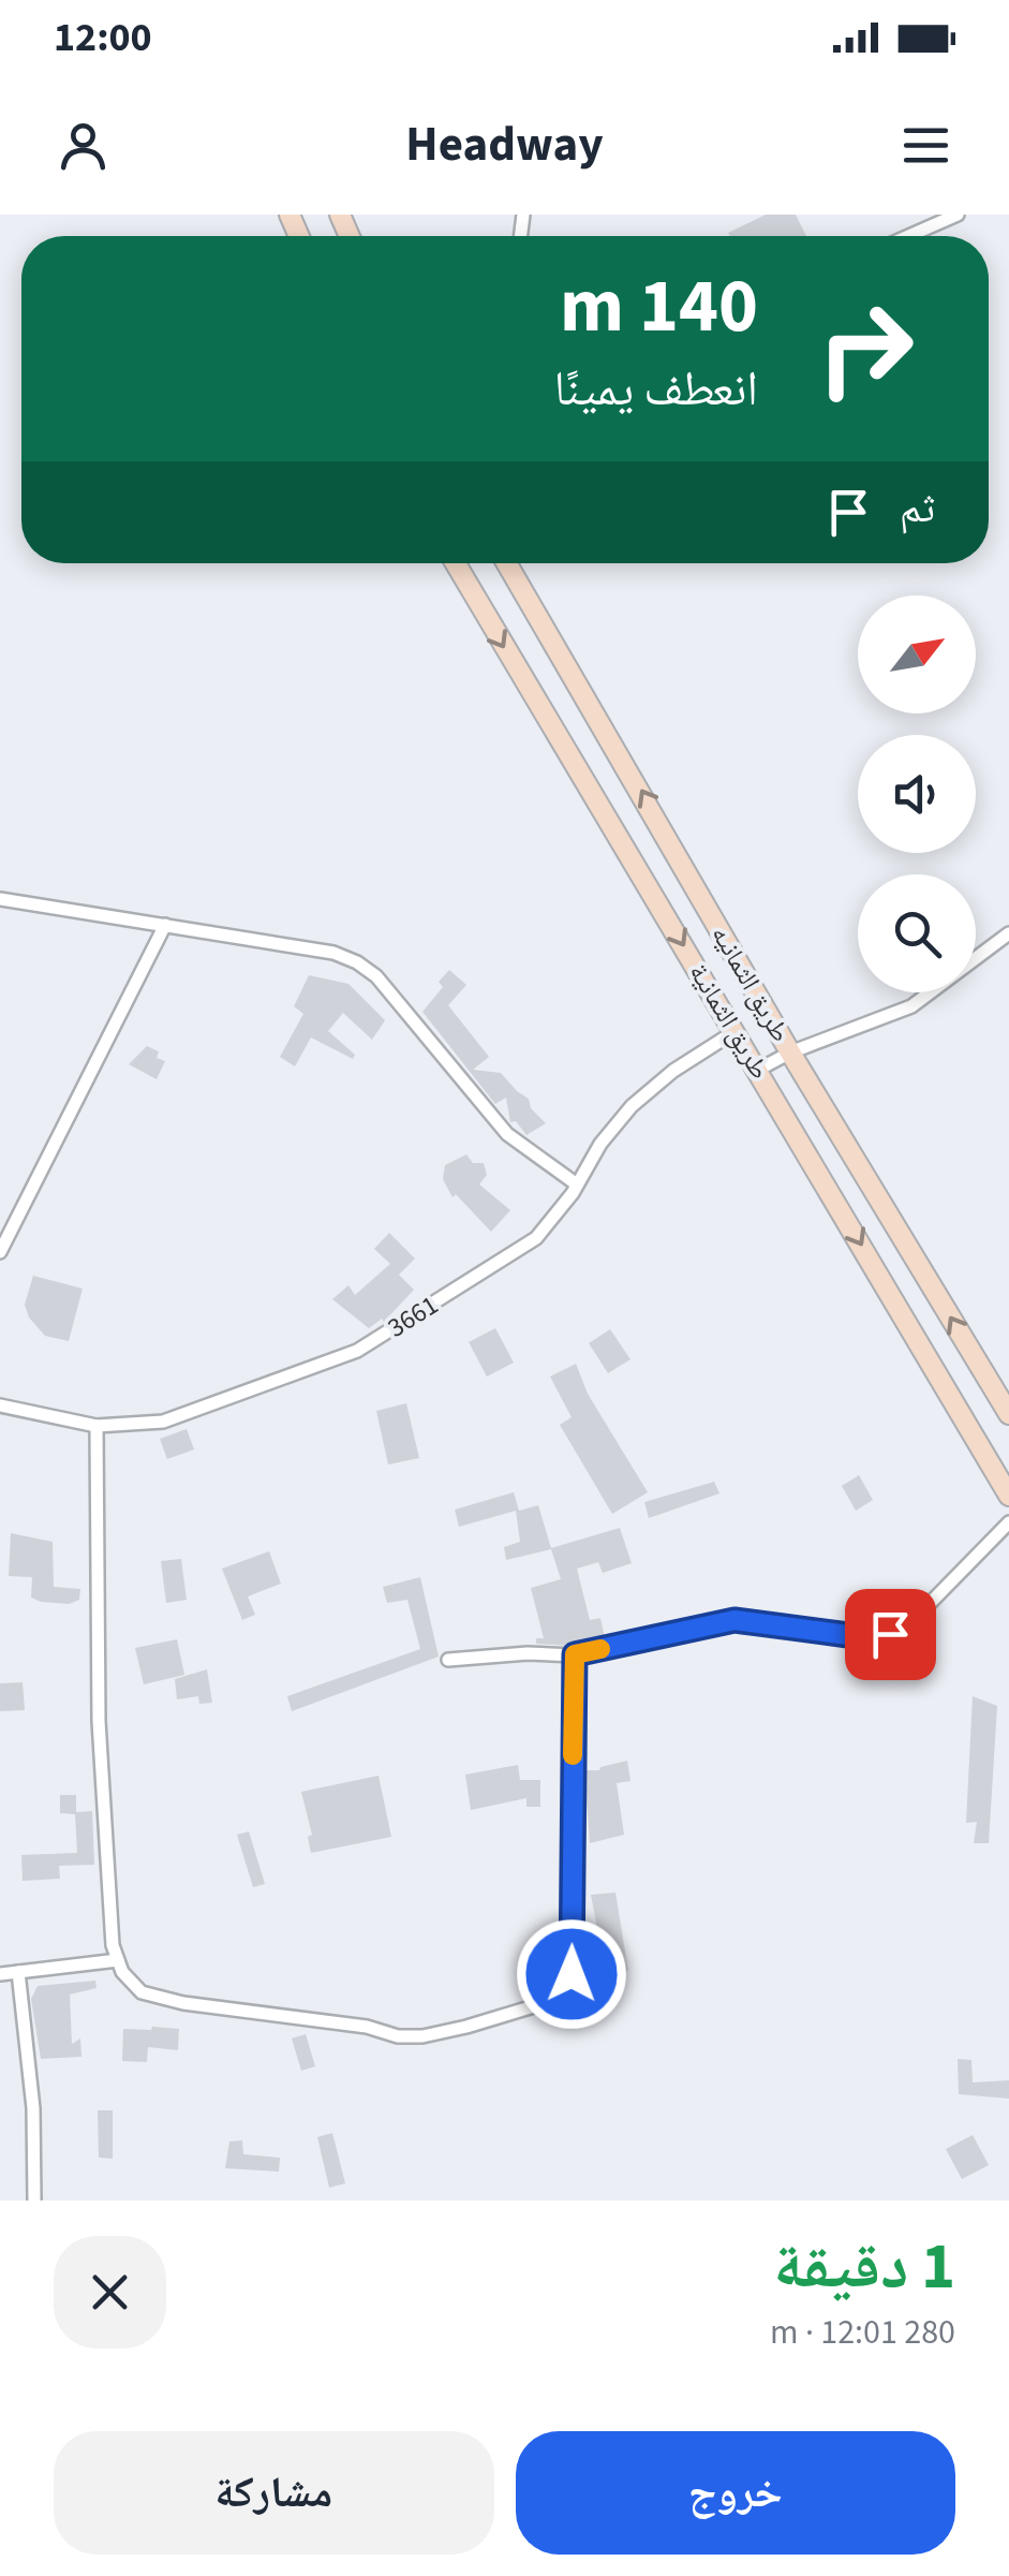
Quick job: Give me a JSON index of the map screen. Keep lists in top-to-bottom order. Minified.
{"streets":{"street":["طريق الثمانيه","طريق الثمانية","3661"]},"crossings":[["طريق الثمانية","3661"]],"one_way":["طريق الثمانيه","طريق الثمانية"],"north":"top right","page":{"status":"12:00","header":"Headway","turn":["140 m","انعطف يمينًا"],"then":"ثم","heading":["1 دقيقة","280 m · 12:01"],"buttons":["خروج","مشاركة"]}}
